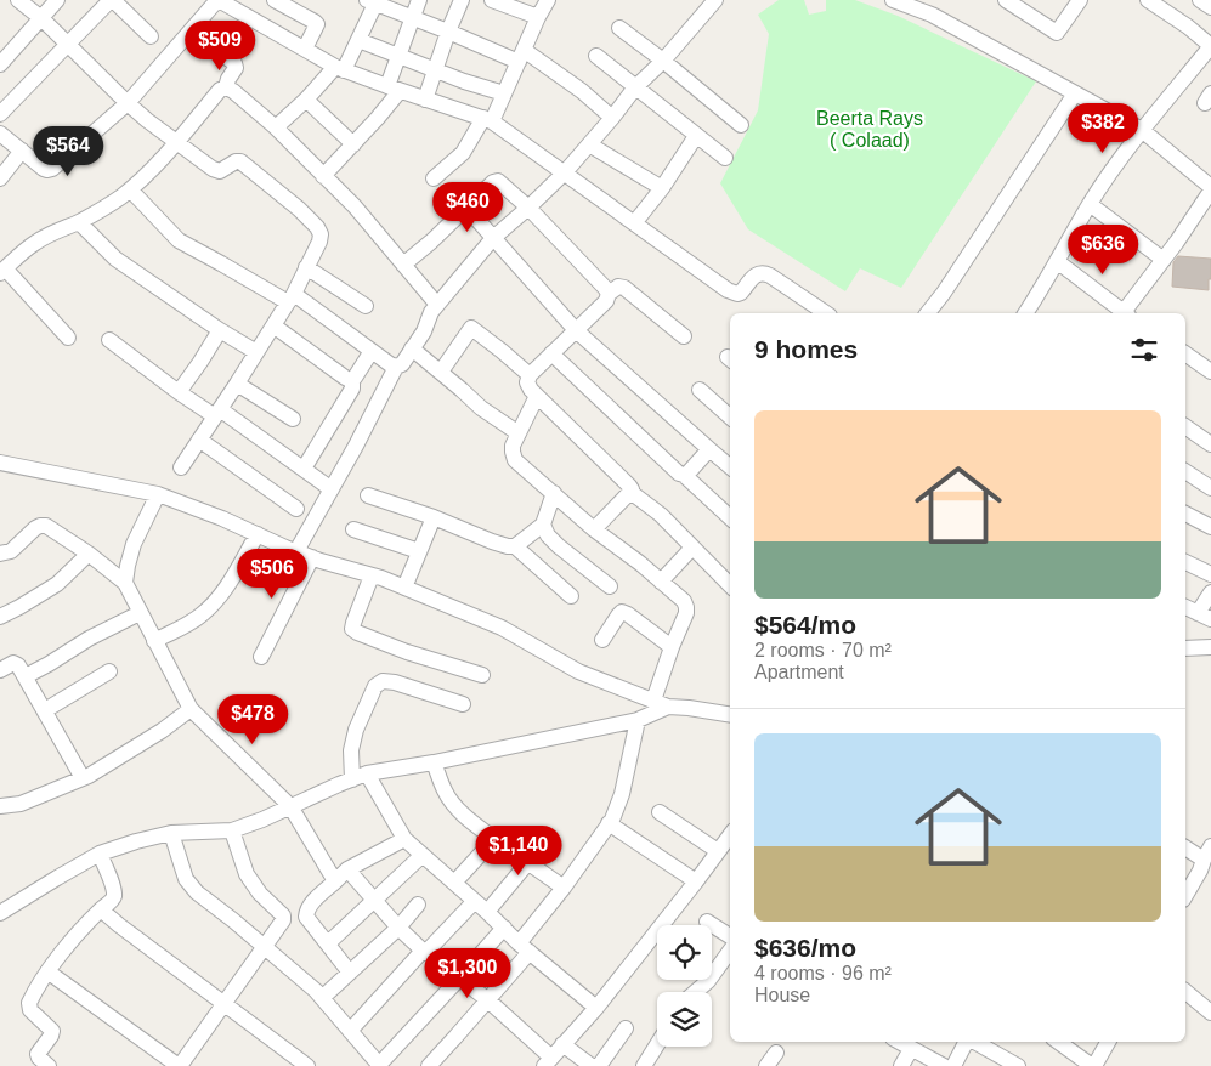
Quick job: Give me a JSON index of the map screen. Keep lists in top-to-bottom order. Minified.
{"parks":["Beerta Rays ( Colaad)"],"page":{"price":["$509","$382","$564","$460","$636","$506","$478","$1,140","$1,300"],"heading":"9 homes","list":[{"name":"$564/mo","note":"2 rooms · 70 m² · Apartment"},{"name":"$636/mo","note":"4 rooms · 96 m² · House"}]}}
